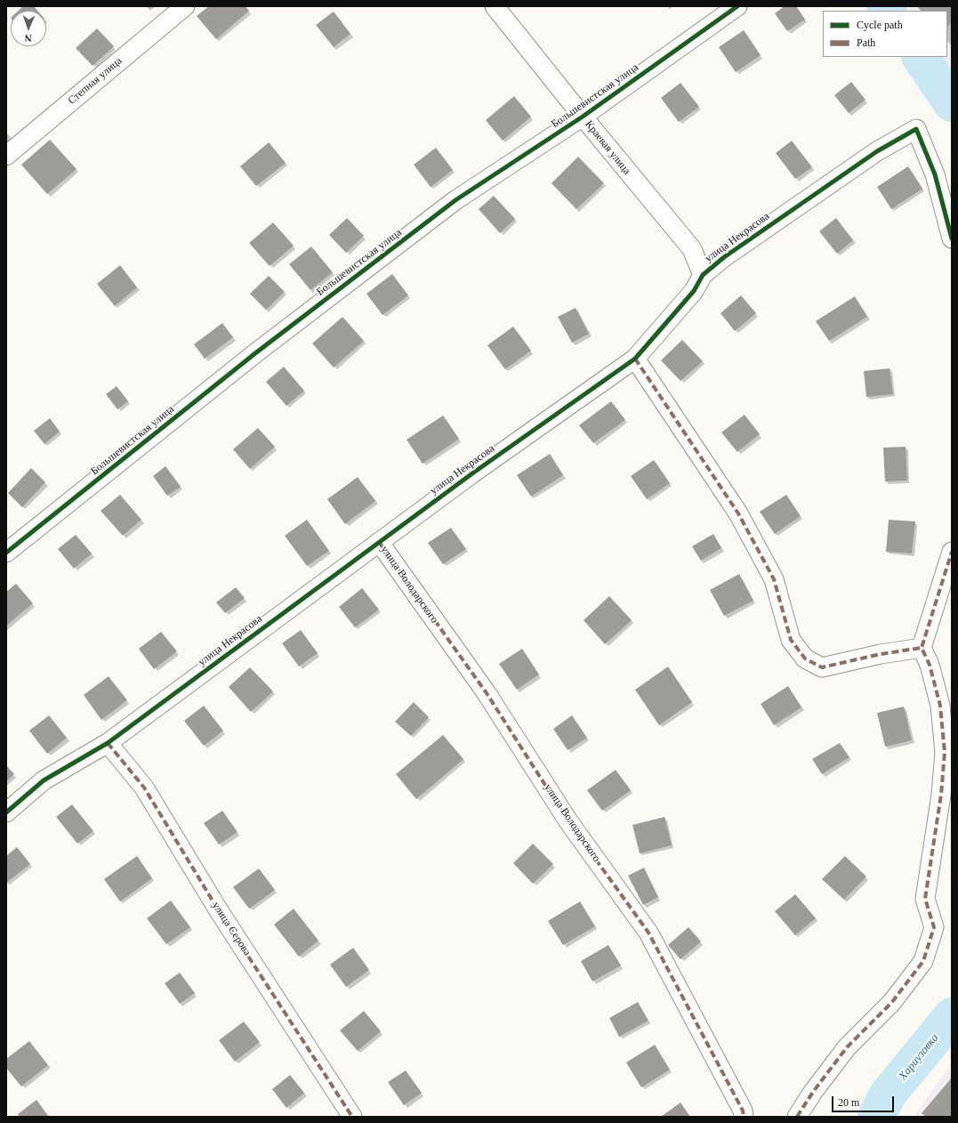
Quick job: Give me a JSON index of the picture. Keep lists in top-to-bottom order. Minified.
{"streets":{"street":["Степная улица","Большевистская улица","Краевая улица","улица Некрасова","улица Володарского","улица Серова"]},"crossings":[["Большевистская улица","Краевая улица"],["Краевая улица","улица Некрасова"],["улица Некрасова","улица Володарского"],["улица Некрасова","улица Серова"]],"water":["Хариузовка"],"legend":["Cycle path","Path"],"scale_bar":"20 m","north":"bottom"}
